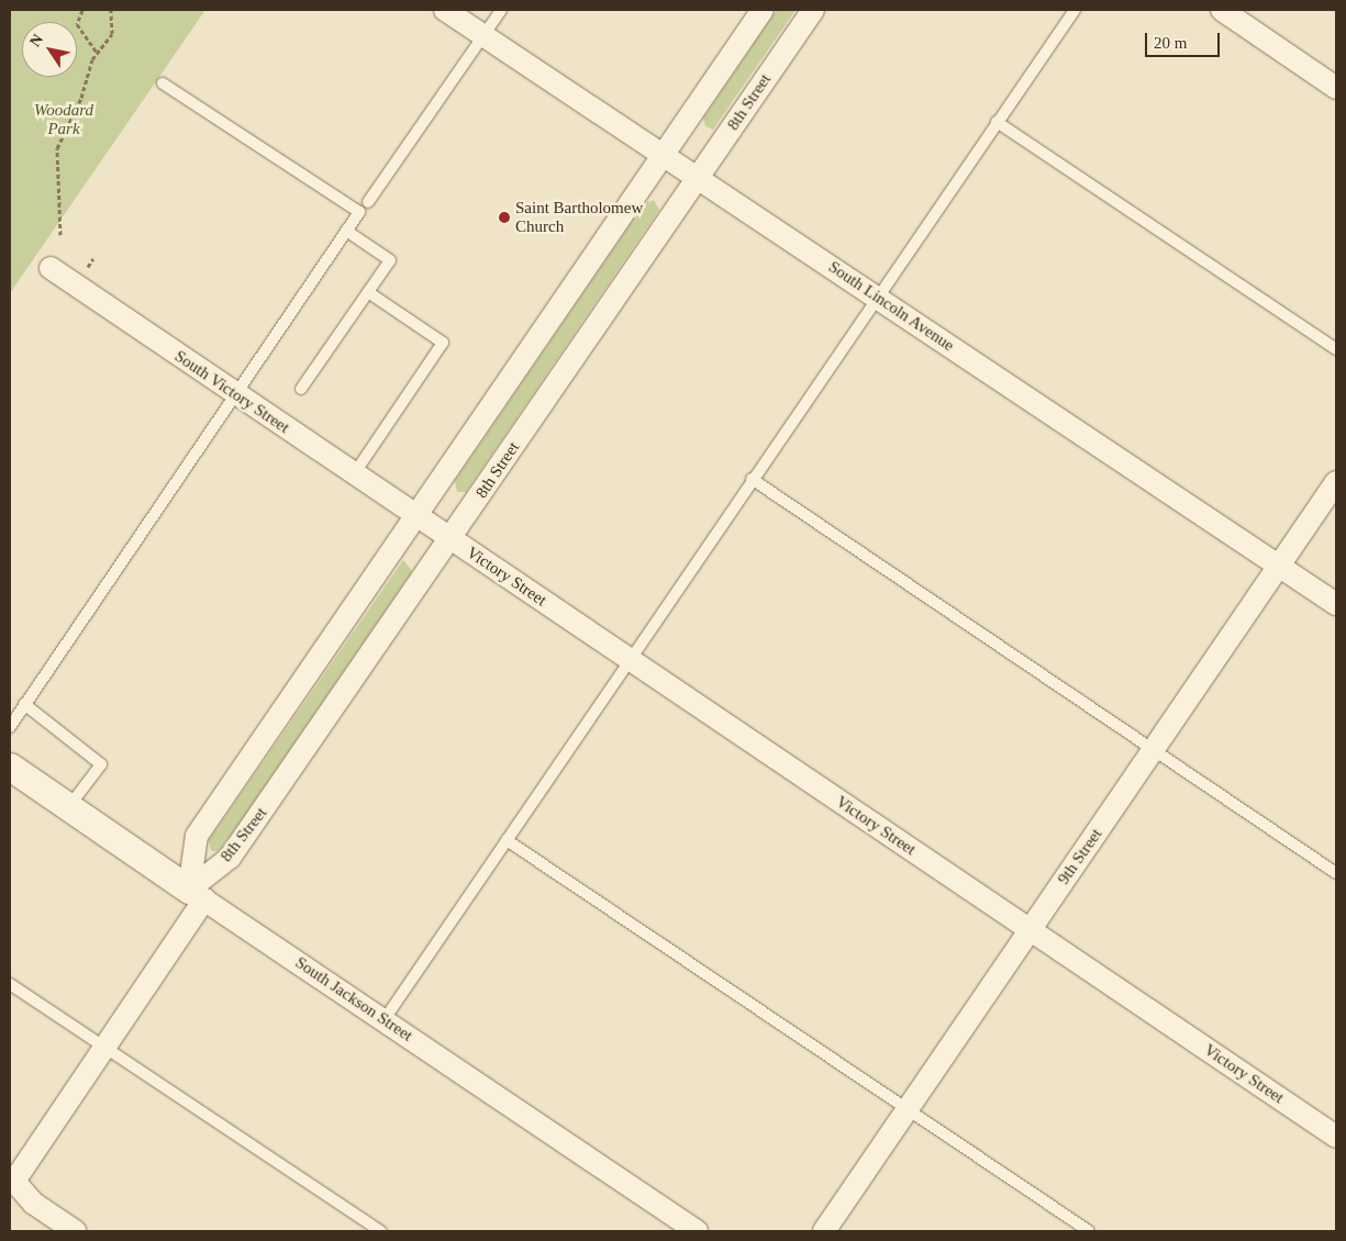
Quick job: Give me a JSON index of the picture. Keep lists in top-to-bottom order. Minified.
{"streets":{"street":["8th Street","South Lincoln Avenue","South Victory Street","Victory Street","9th Street","South Jackson Street"]},"crossings":[["8th Street","South Lincoln Avenue"],["8th Street","South Victory Street"],["8th Street","Victory Street"],["8th Street","South Jackson Street"],["South Lincoln Avenue","9th Street"],["South Victory Street","Victory Street"],["Victory Street","9th Street"]],"parks":["Woodard Park"],"places":["Saint Bartholomew Church"],"scale_bar":"20 m","north":"top left"}
